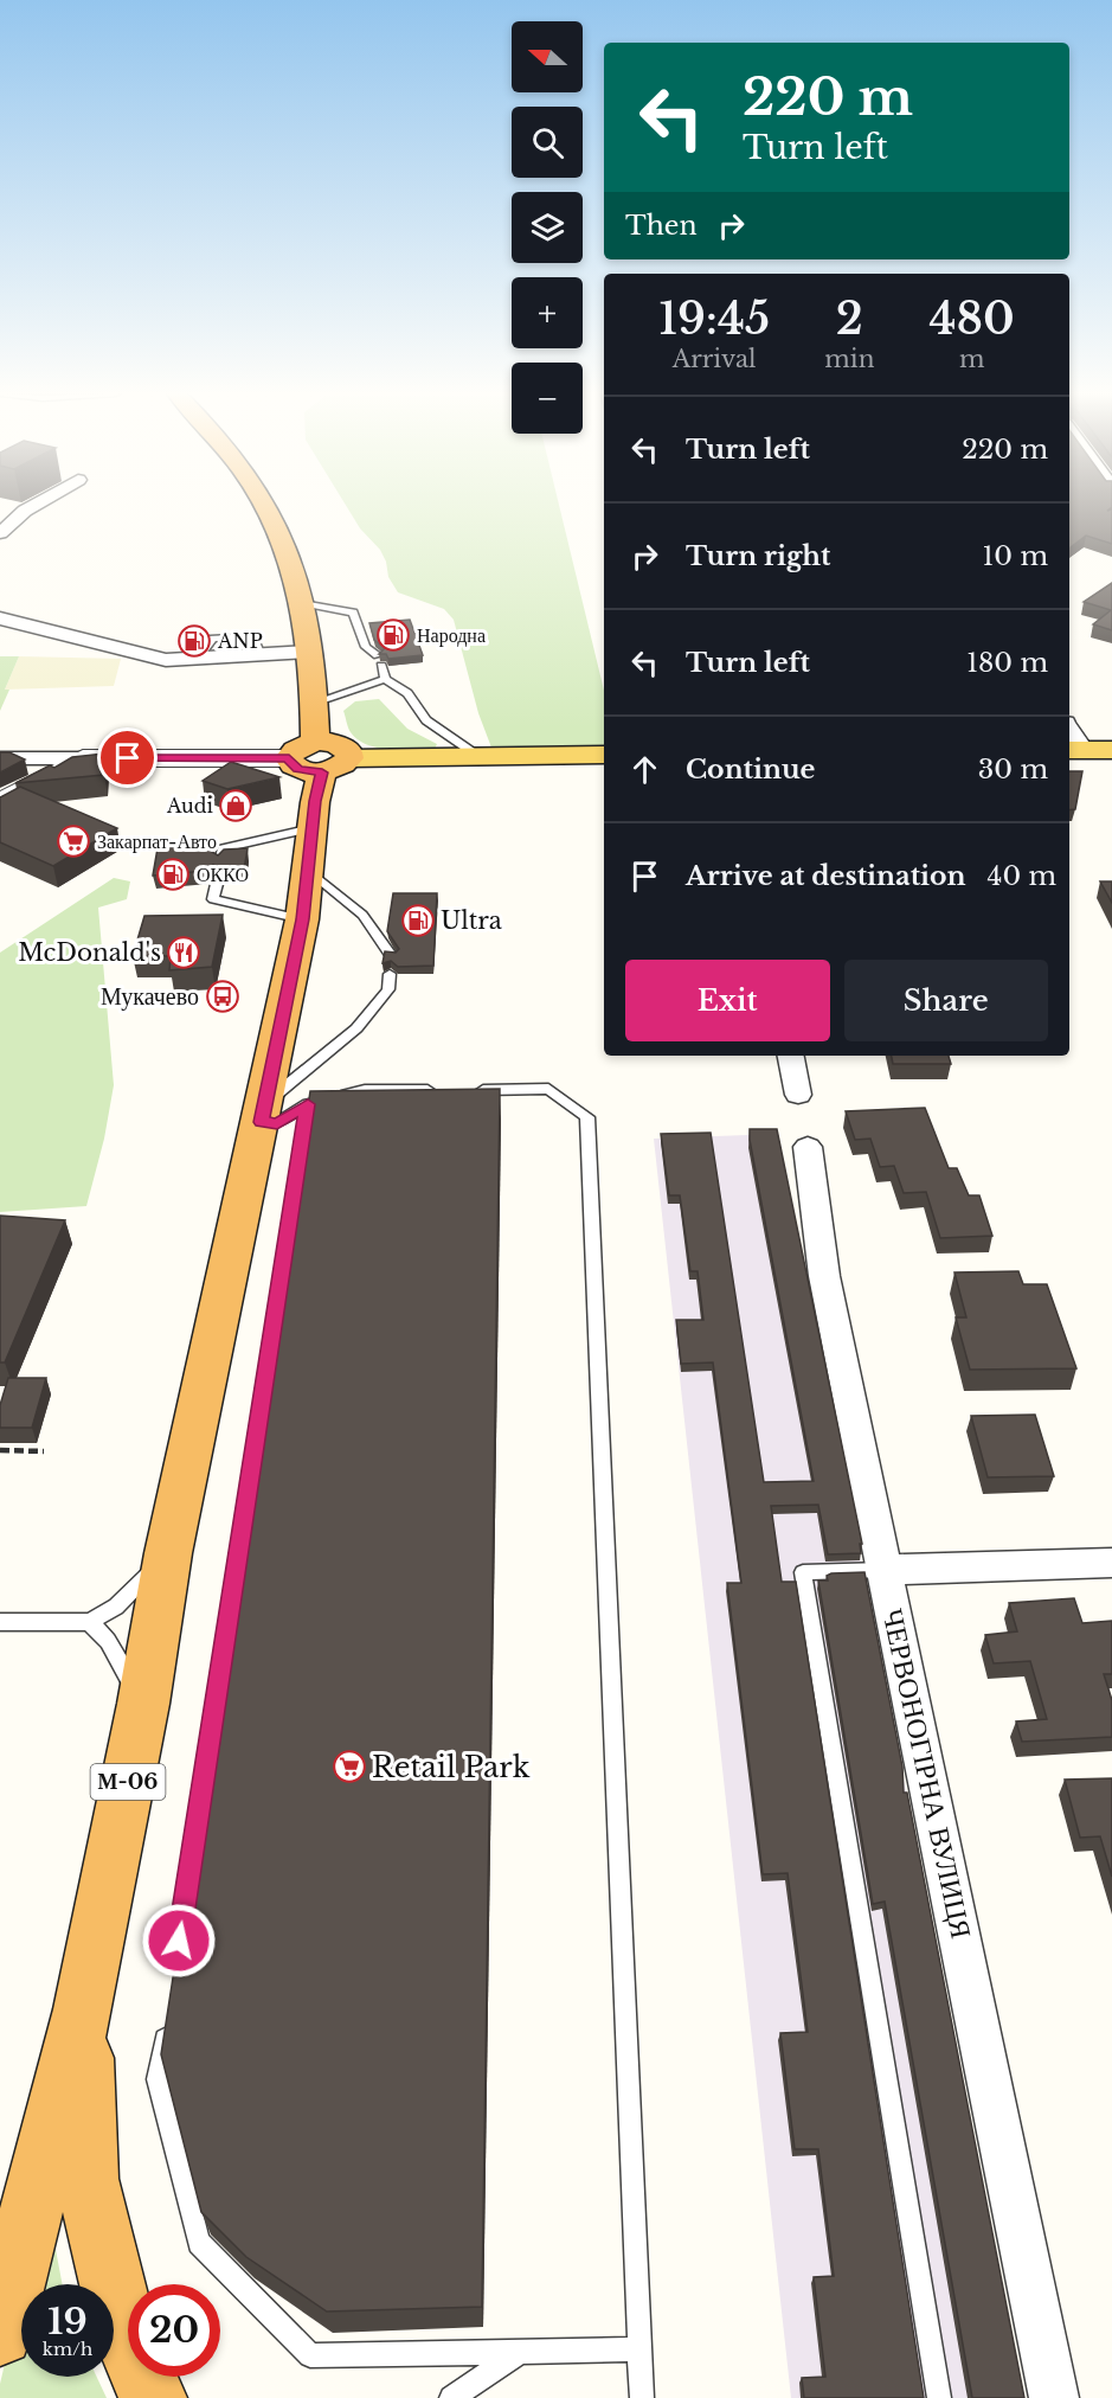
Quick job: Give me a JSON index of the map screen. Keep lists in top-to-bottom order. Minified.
{"streets":{"highway":["М-06"],"street":["ЧЕРВОНОГІРНА ВУЛИЦЯ"]},"places":{"fuel station":["Народна","ANP","ОККО","Ultra"],"shop":["Audi"],"supermarket":["Закарпат-Авто","Retail Park"],"restaurant":["McDonald's"],"bus stop":["Мукачево"]},"north":"left","page":{"map_buttons":["+","−"],"turn":["220 m","Turn left"],"then":"Then","eta":["19:45","Arrival","2","min","480","m"],"list":[{"name":"Turn left","value":"220 m"},{"name":"Turn right","value":"10 m"},{"name":"Turn left","value":"180 m"},{"name":"Continue","value":"30 m"},{"name":"Arrive at destination","value":"40 m"}],"buttons":["Exit","Share"],"speed":"19 km/h","limit":"20"}}
